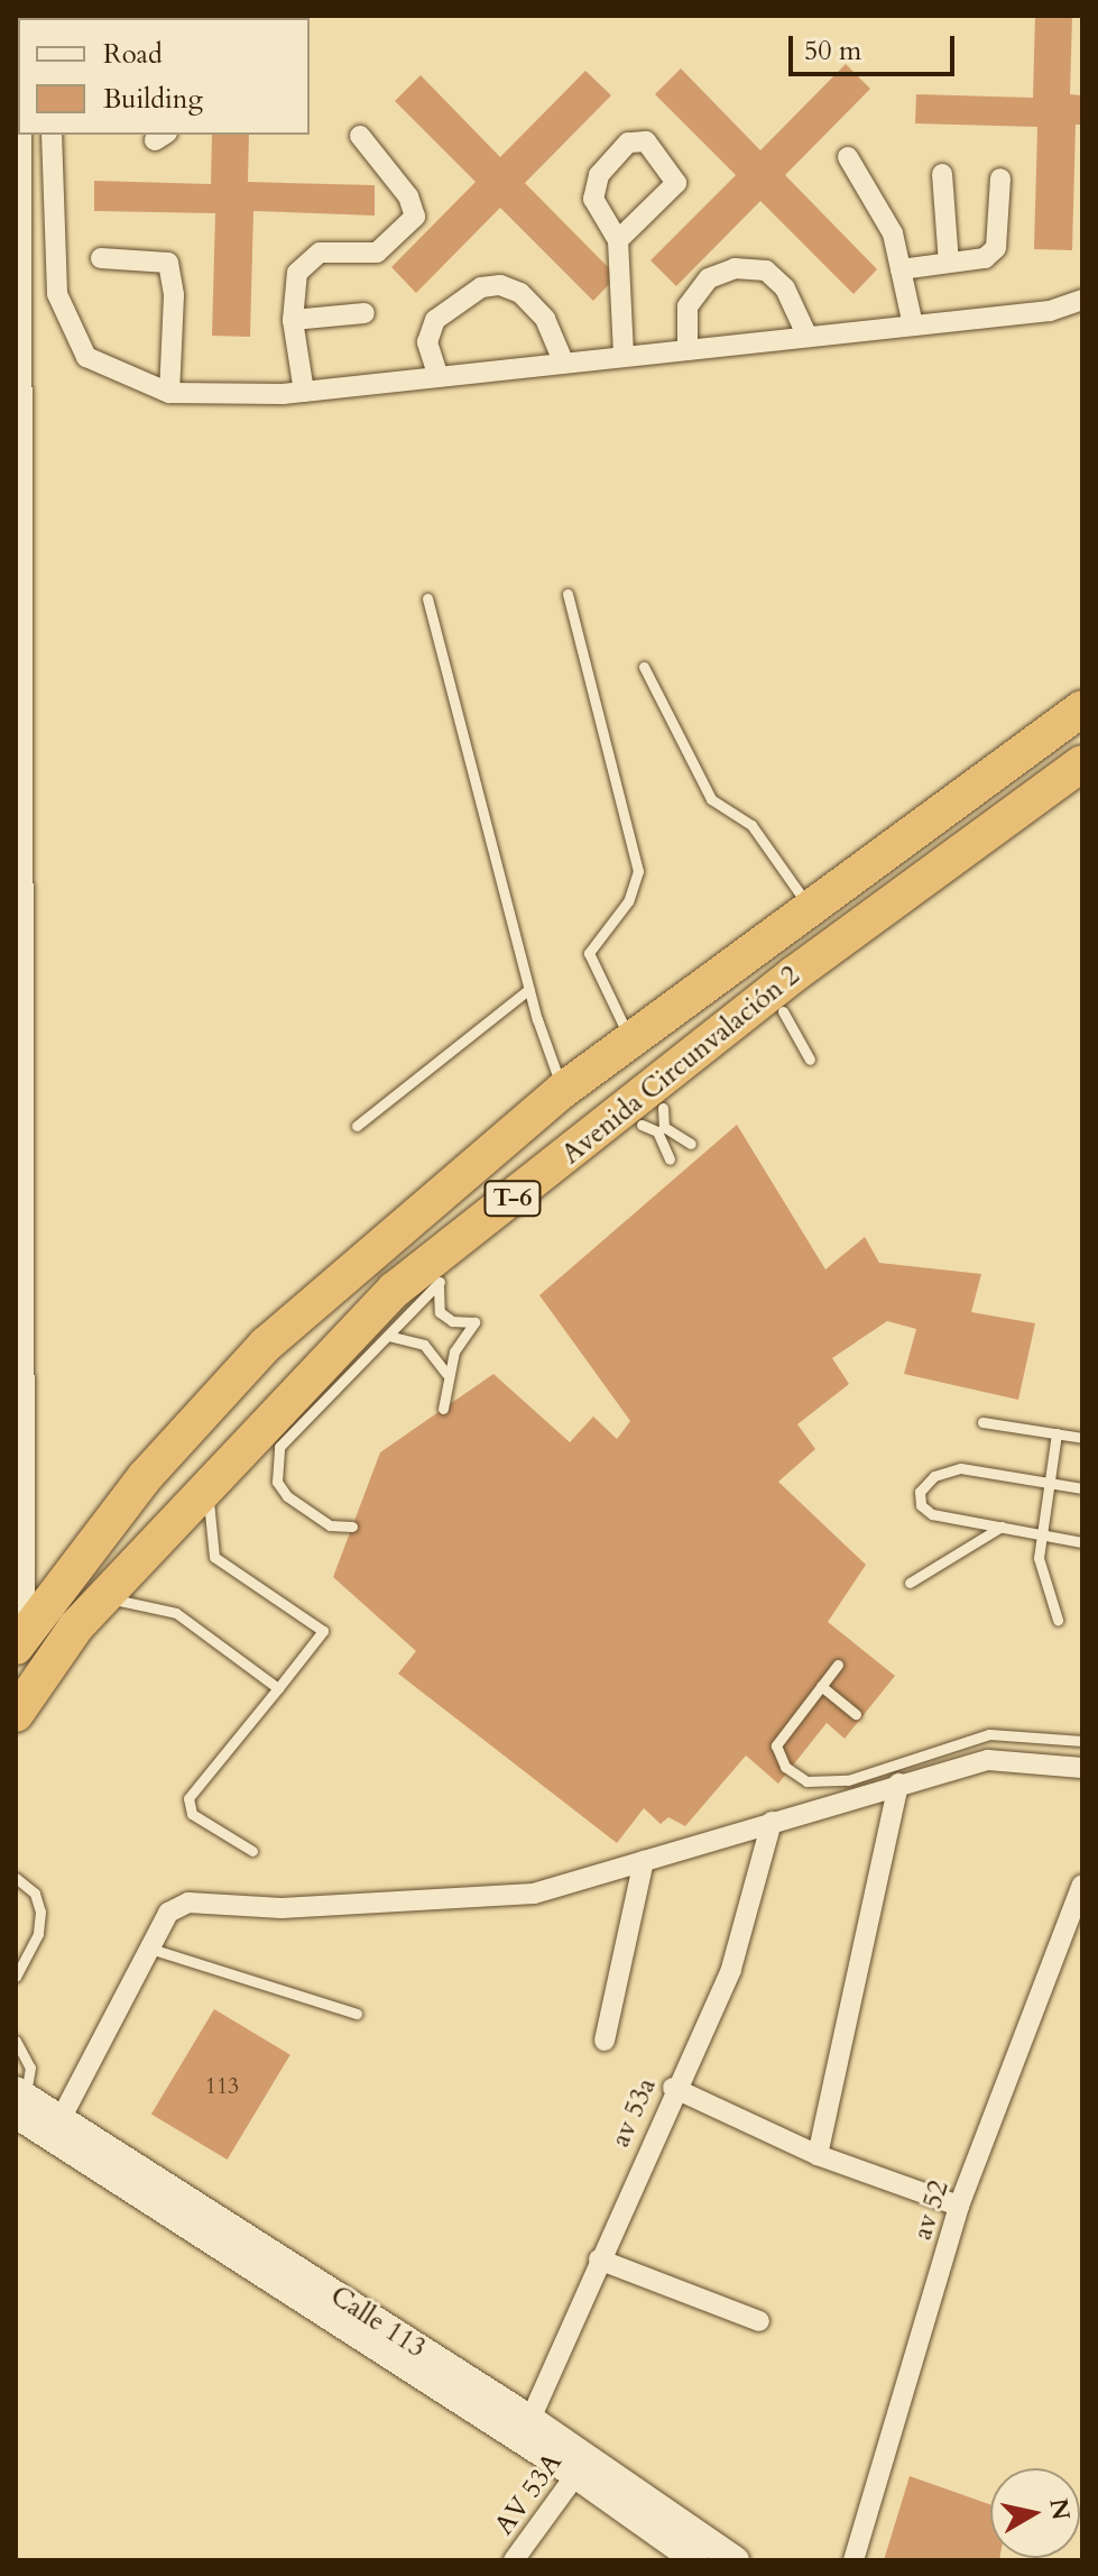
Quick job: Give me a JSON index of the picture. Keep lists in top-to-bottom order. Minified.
{"streets":{"highway":["Avenida Circunvalación 2","T-6"],"street":["av 53a","av 52","Calle 113","AV 53A"]},"crossings":[["av 53a","Calle 113"],["Calle 113","AV 53A"]],"house_numbers":["113"],"legend":["Road","Building"],"scale_bar":"50 m","north":"right"}
